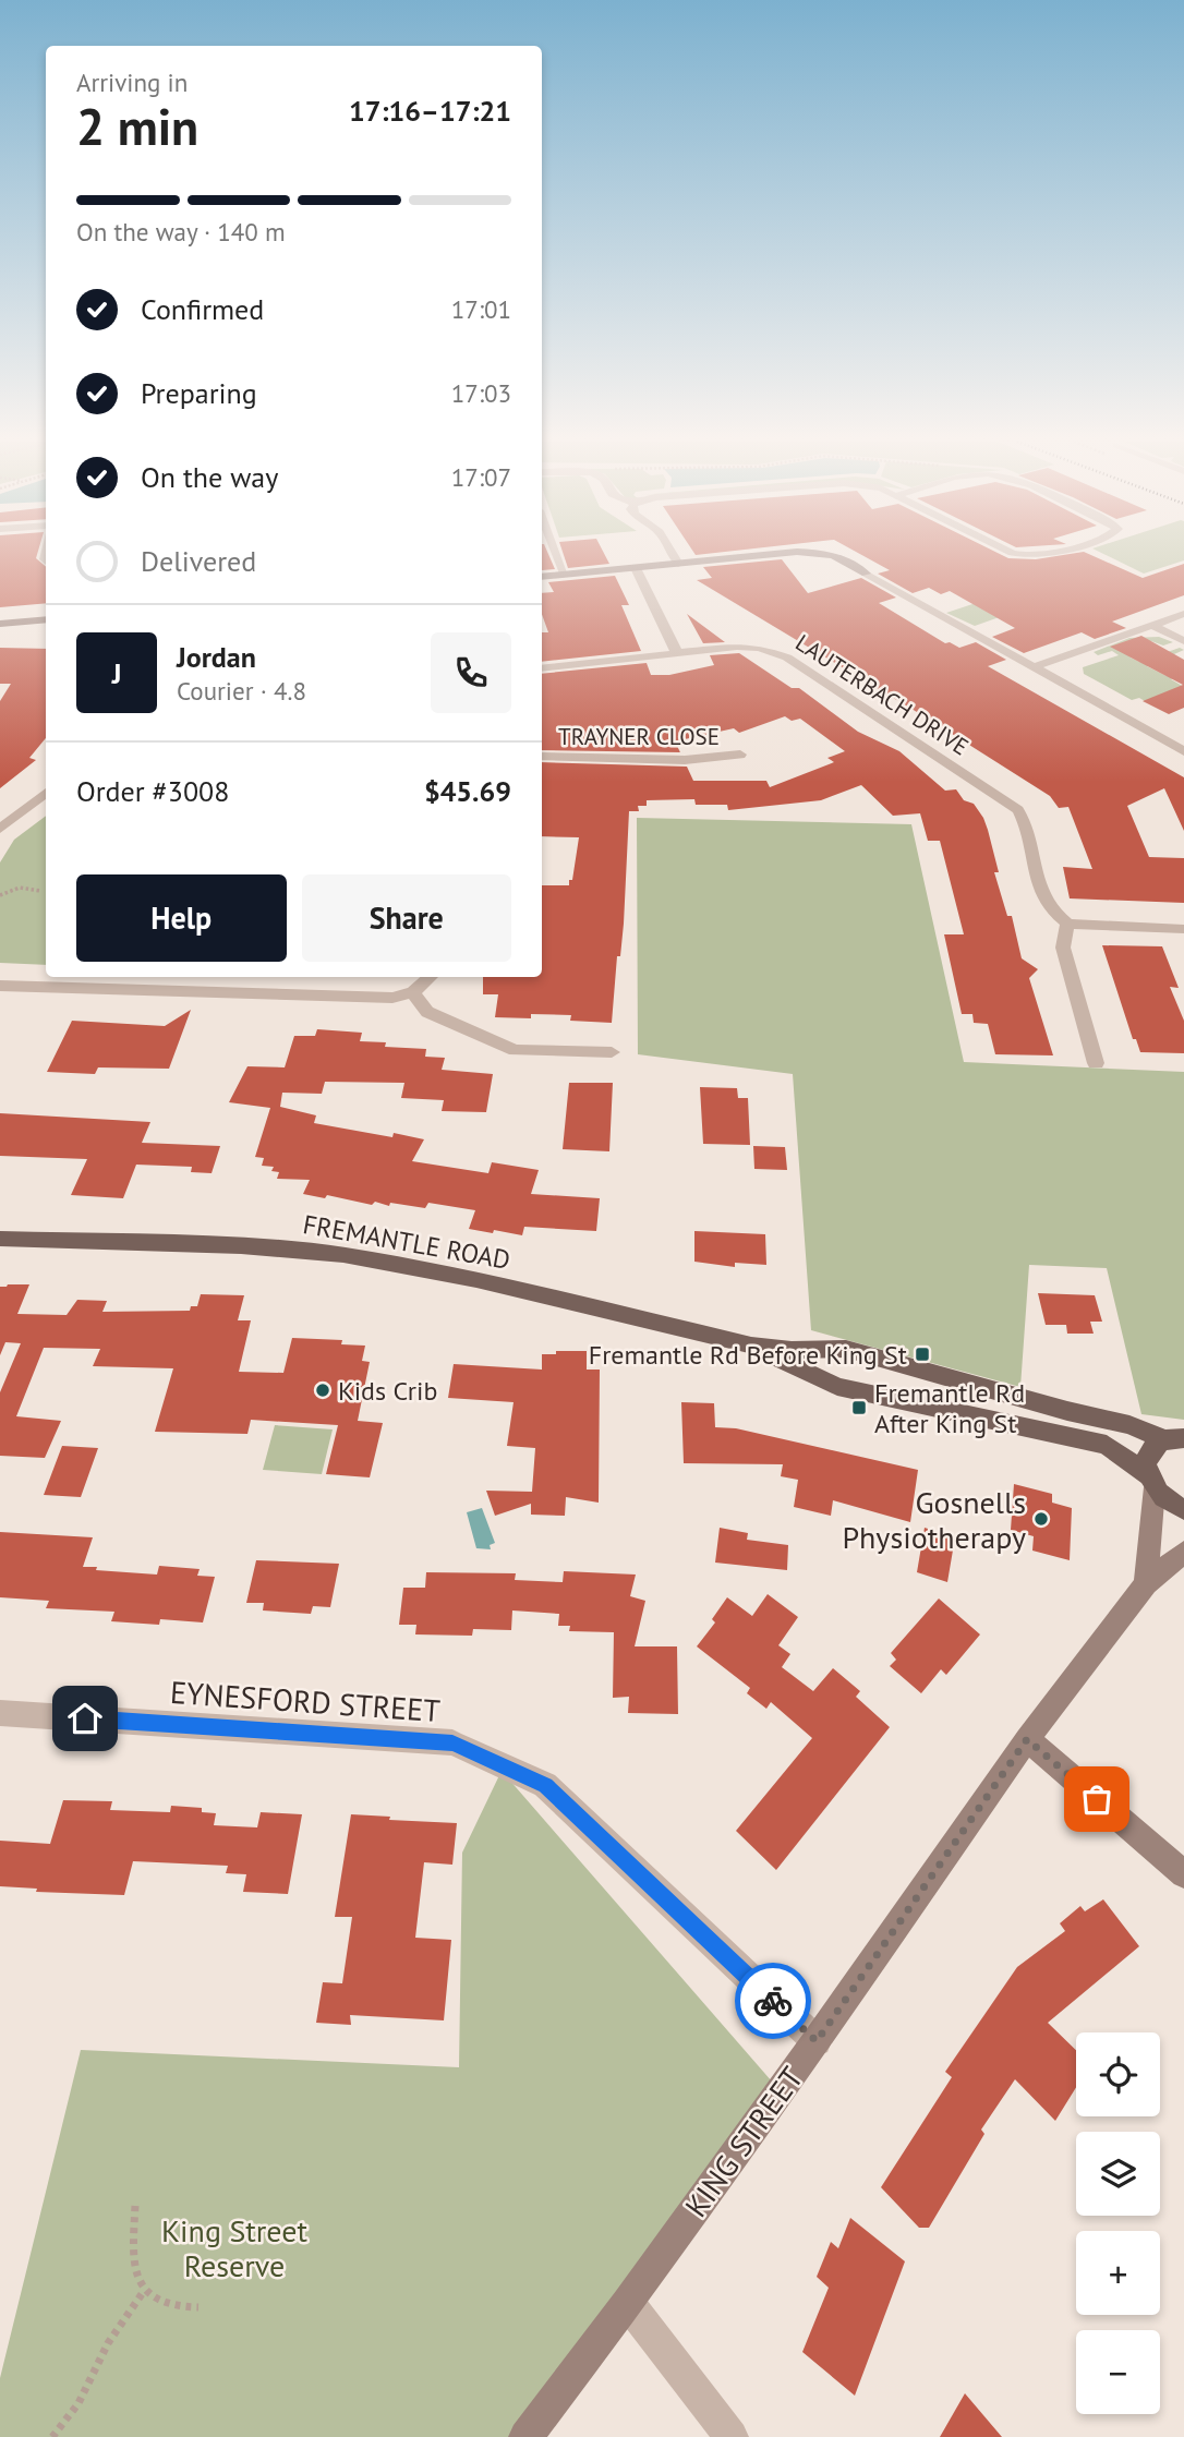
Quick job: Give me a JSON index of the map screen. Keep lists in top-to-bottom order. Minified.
{"streets":{"main road":["FREMANTLE ROAD"],"street":["LAUTERBACH DRIVE","TRAYNER CLOSE","EYNESFORD STREET","KING STREET"]},"crossings":[["EYNESFORD STREET","KING STREET"]],"parks":["King Street Reserve"],"places":{"transit":["Fremantle Rd Before King St","Fremantle Rd After King St"],"other":["Kids Crib","Gosnells Physiotherapy"]},"page":{"heading":["2 min","Arriving in","17:16–17:21"],"panel":["Jordan","Courier · 4.8","Order #3008","$45.69"],"bar":"On the way · 140 m","list":[["Confirmed","17:01"],["Preparing","17:03"],["On the way","17:07"],"Delivered"],"round":"J","buttons":["Help","Share"],"map_buttons":["+","−"]}}
